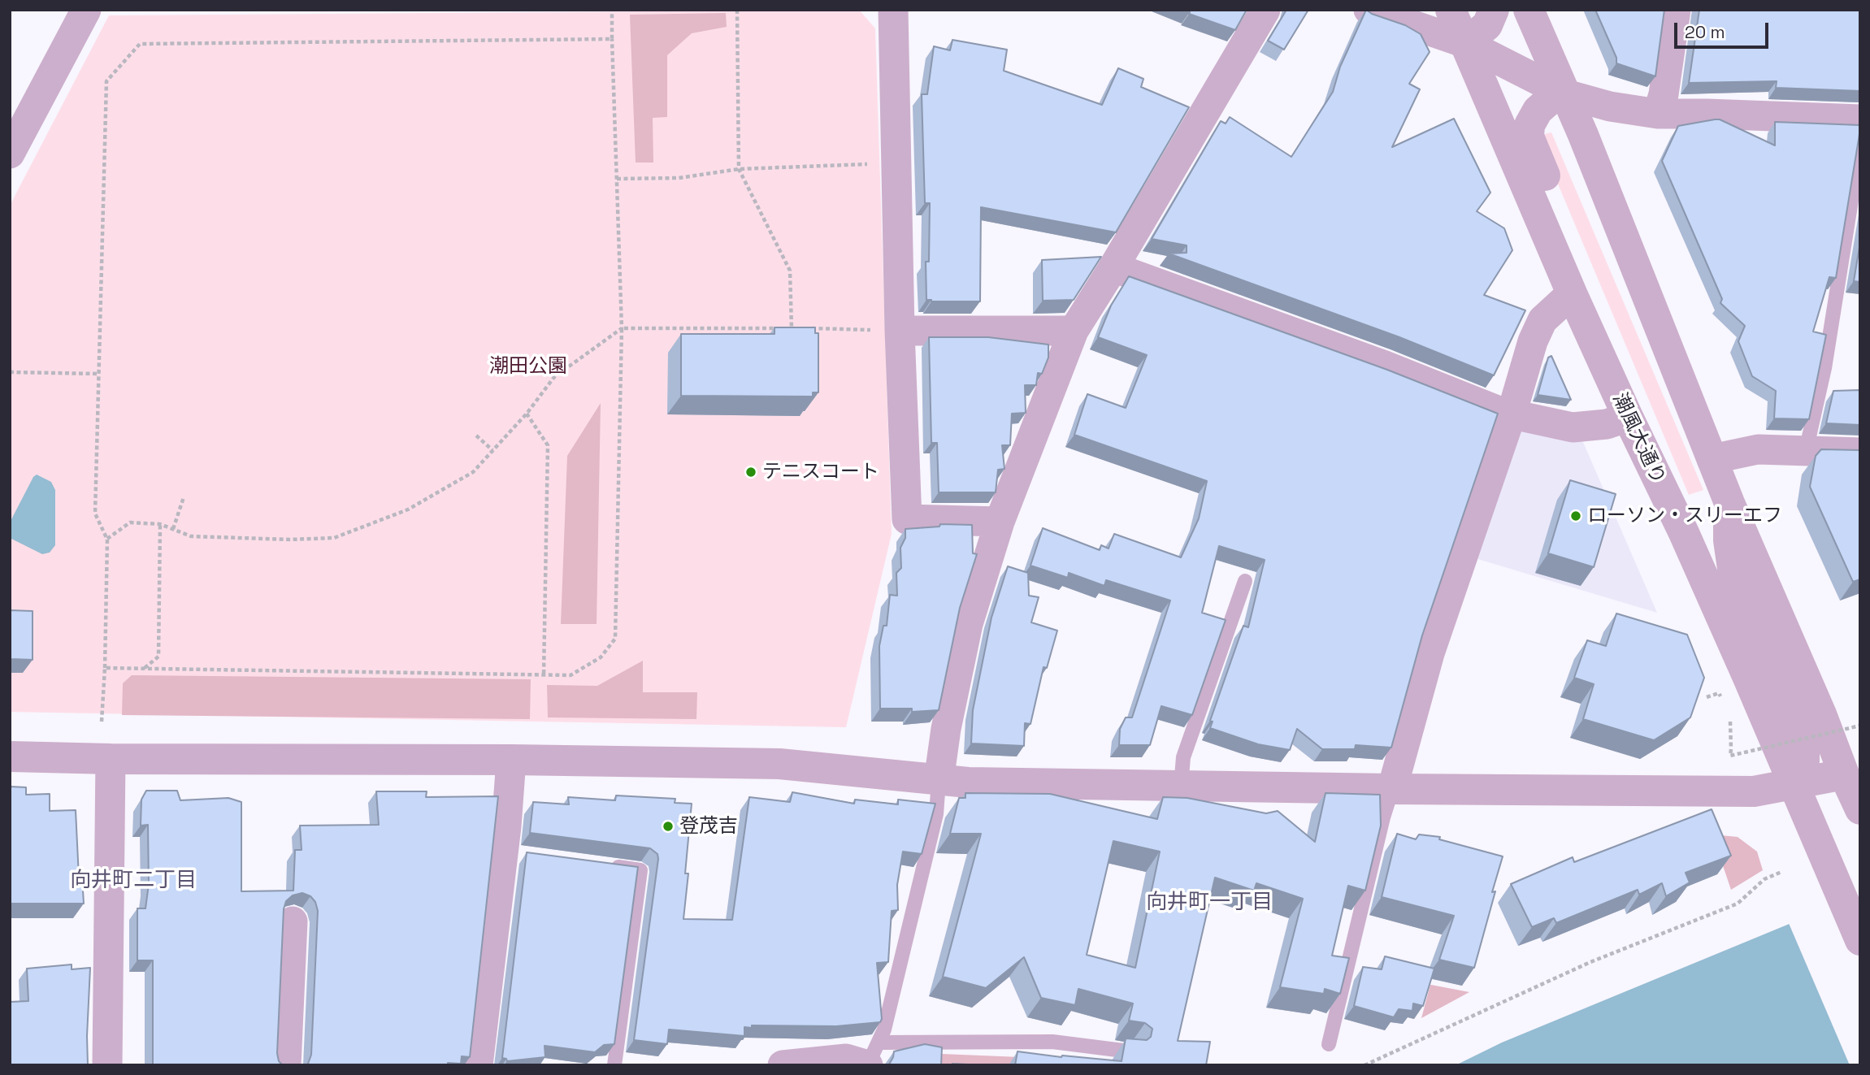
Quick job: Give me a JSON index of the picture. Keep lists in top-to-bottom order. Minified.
{"streets":{"street":["潮風大通り"]},"districts":["向井町二丁目","向井町一丁目"],"parks":["潮田公園"],"places":["テニスコート","ローソン・スリーエフ","登茂吉"],"scale_bar":"20 m"}
